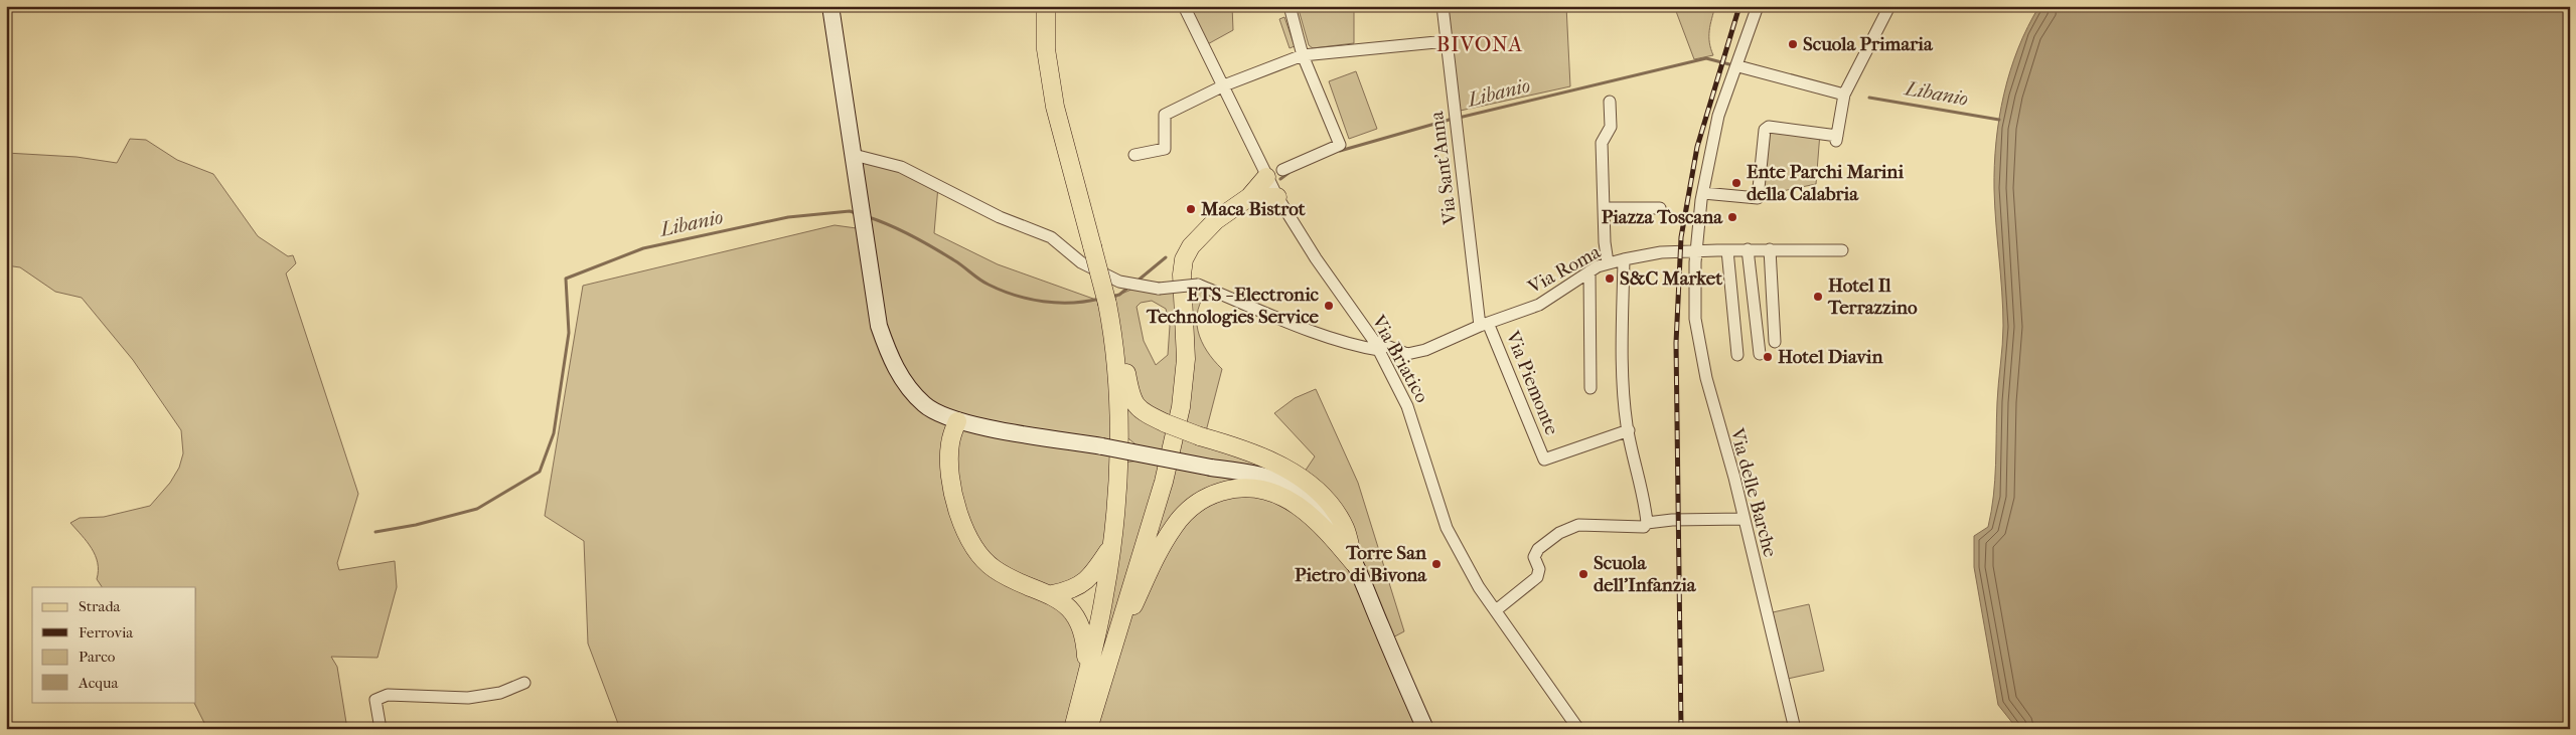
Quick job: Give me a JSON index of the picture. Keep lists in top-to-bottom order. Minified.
{"streets":{"street":["Via Sant'Anna","Via Roma","Via Briatico","Via Piemonte","Via delle Barche"]},"crossings":[["Via Sant'Anna","Via Roma"],["Via Sant'Anna","Via Piemonte"],["Via Roma","Via Briatico"],["Via Roma","Via Piemonte"],["Via Roma","Via delle Barche"]],"districts":["BIVONA"],"water":["Libanio"],"places":["Scuola Primaria","Ente Parchi Marini della Calabria","Maca Bistrot","Piazza Toscana","S&C Market","Hotel Il Terrazzino","ETS - Electronic Technologies Service","Hotel Diavin","Torre San Pietro di Bivona","Scuola dell’Infanzia"],"legend":["Strada","Ferrovia","Parco","Acqua"]}
